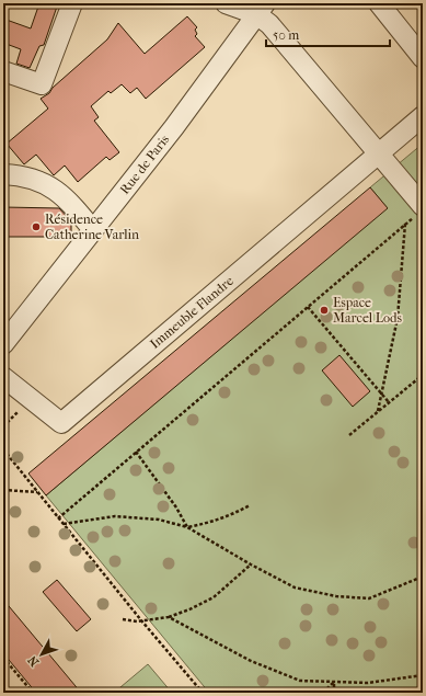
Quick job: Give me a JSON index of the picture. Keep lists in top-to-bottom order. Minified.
{"streets":{"street":["Rue de Paris","Immeuble Flandre"]},"places":["Résidence Catherine Varlin","Espace Marcel Lods"],"scale_bar":"50 m","north":"bottom left"}
